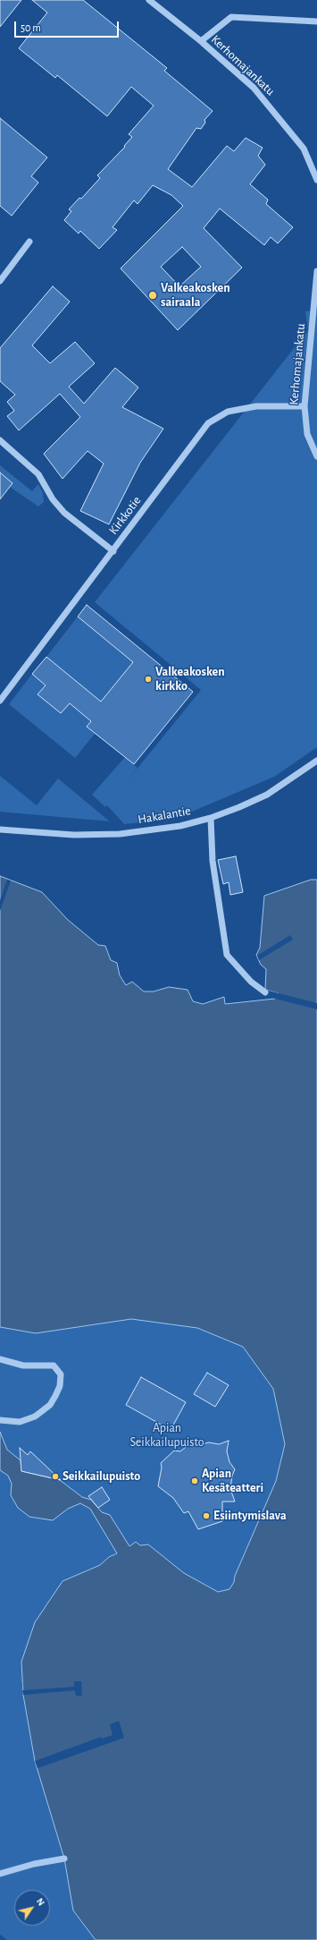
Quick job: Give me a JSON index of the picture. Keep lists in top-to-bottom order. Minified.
{"streets":{"street":["Kerhomajankatu","Kirkkotie","Hakalantie"]},"crossings":[["Kerhomajankatu","Kirkkotie"]],"parks":["Apian Seikkailupuisto"],"places":["Valkeakosken sairaala","Valkeakosken kirkko","Seikkailupuisto","Apian Kesäteatteri","Esiintymislava"],"scale_bar":"50 m","north":"top right"}
